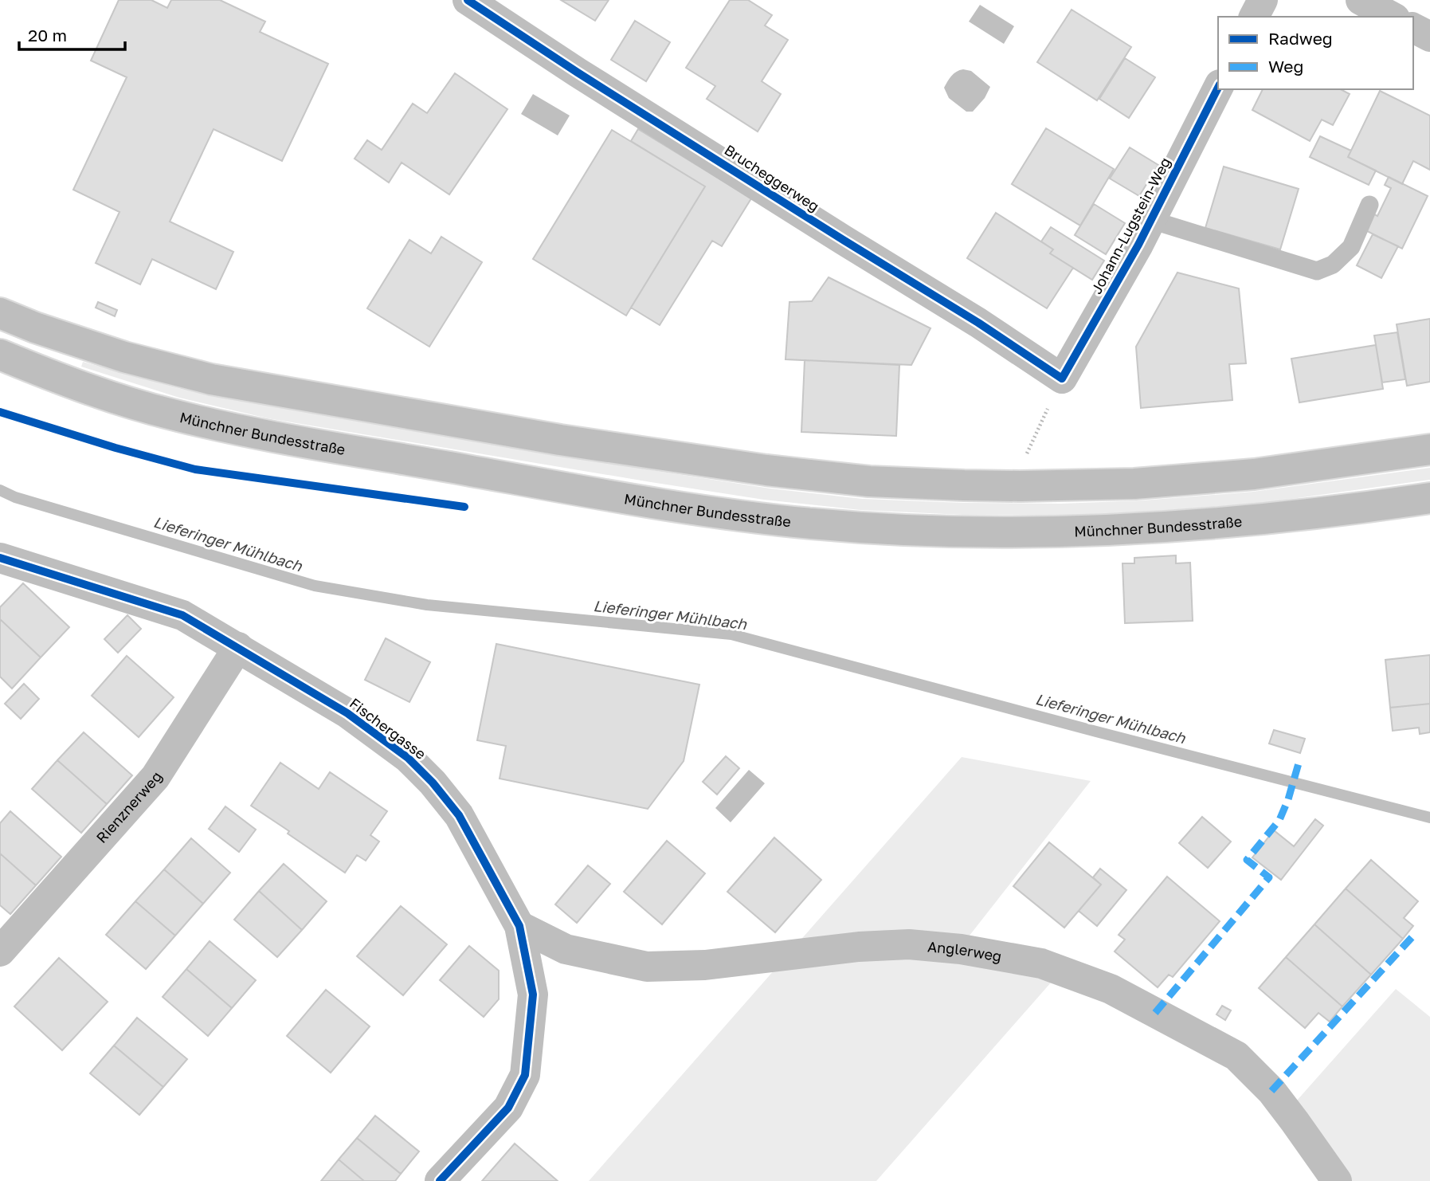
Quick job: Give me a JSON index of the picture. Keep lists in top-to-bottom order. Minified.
{"streets":{"street":["Brucheggerweg","Johann-Lugstein-Weg","Münchner Bundesstraße","Fischergasse","Rienznerweg","Anglerweg"]},"crossings":[["Brucheggerweg","Johann-Lugstein-Weg"],["Fischergasse","Rienznerweg"],["Fischergasse","Anglerweg"]],"water":["Lieferinger Mühlbach"],"legend":["Radweg","Weg"],"scale_bar":"20 m"}
